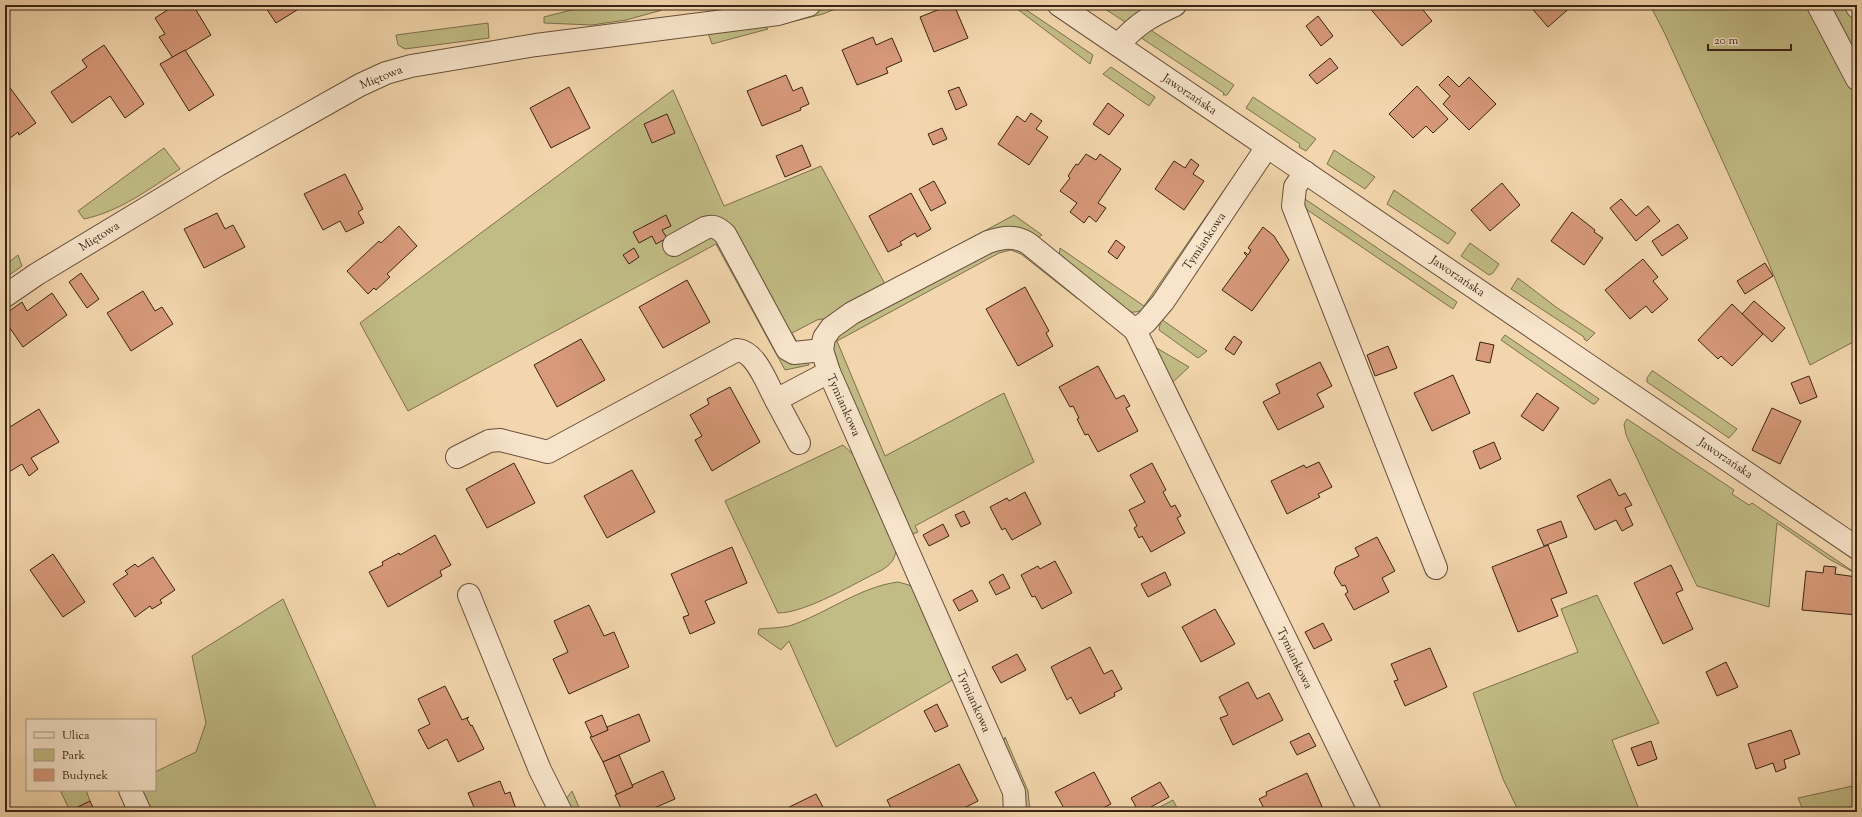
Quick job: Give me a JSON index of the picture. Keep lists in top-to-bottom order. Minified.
{"streets":{"street":["Miętowa","Jaworzańska","Tymiankowa"]},"crossings":[["Jaworzańska","Tymiankowa"]],"legend":["Ulica","Park","Budynek"],"scale_bar":"20 m"}
